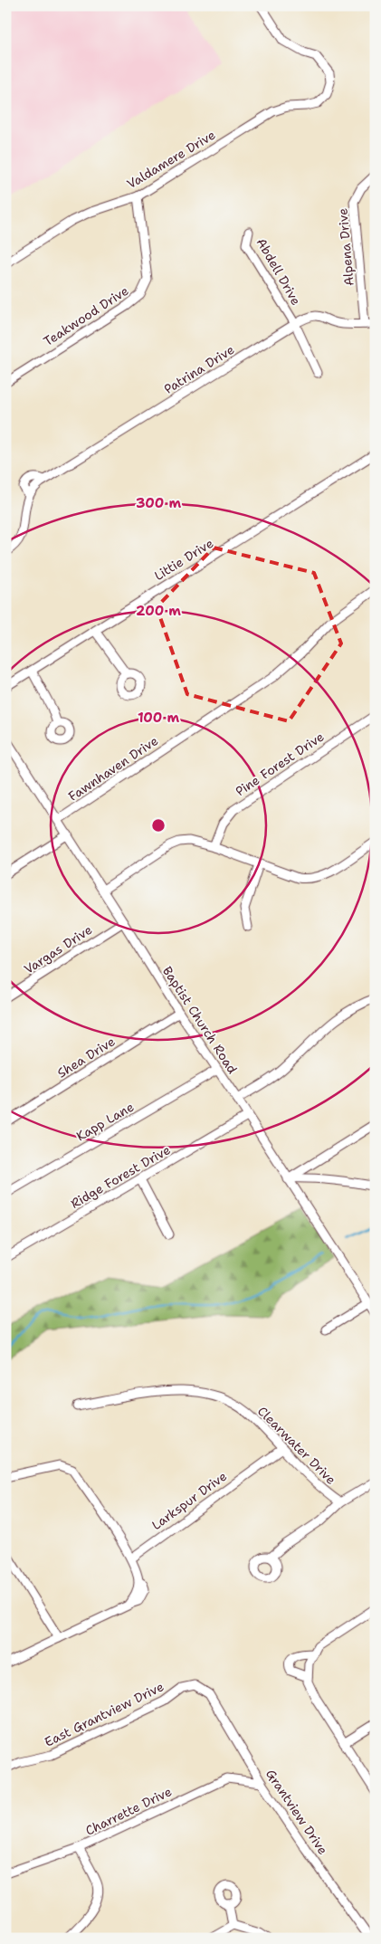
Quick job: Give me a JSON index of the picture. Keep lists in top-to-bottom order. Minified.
{"streets":{"street":["Valdamere Drive","Alpena Drive","Abdell Drive","Teakwood Drive","Patrina Drive","Littie Drive","Pine Forest Drive","Fawnhaven Drive","Vargas Drive","Baptist Church Road","Shea Drive","Kapp Lane","Ridge Forest Drive","Clearwater Drive","Larkspur Drive","East Grantview Drive","Charrette Drive","Grantview Drive"]},"crossings":[["Valdamere Drive","Teakwood Drive"],["Alpena Drive","Patrina Drive"],["Abdell Drive","Patrina Drive"],["Fawnhaven Drive","Baptist Church Road"],["Vargas Drive","Baptist Church Road"],["Baptist Church Road","Shea Drive"],["Baptist Church Road","Kapp Lane"],["Baptist Church Road","Ridge Forest Drive"],["Clearwater Drive","Larkspur Drive"],["East Grantview Drive","Grantview Drive"],["Charrette Drive","Grantview Drive"]],"rings":["300 m","200 m","100 m"]}
